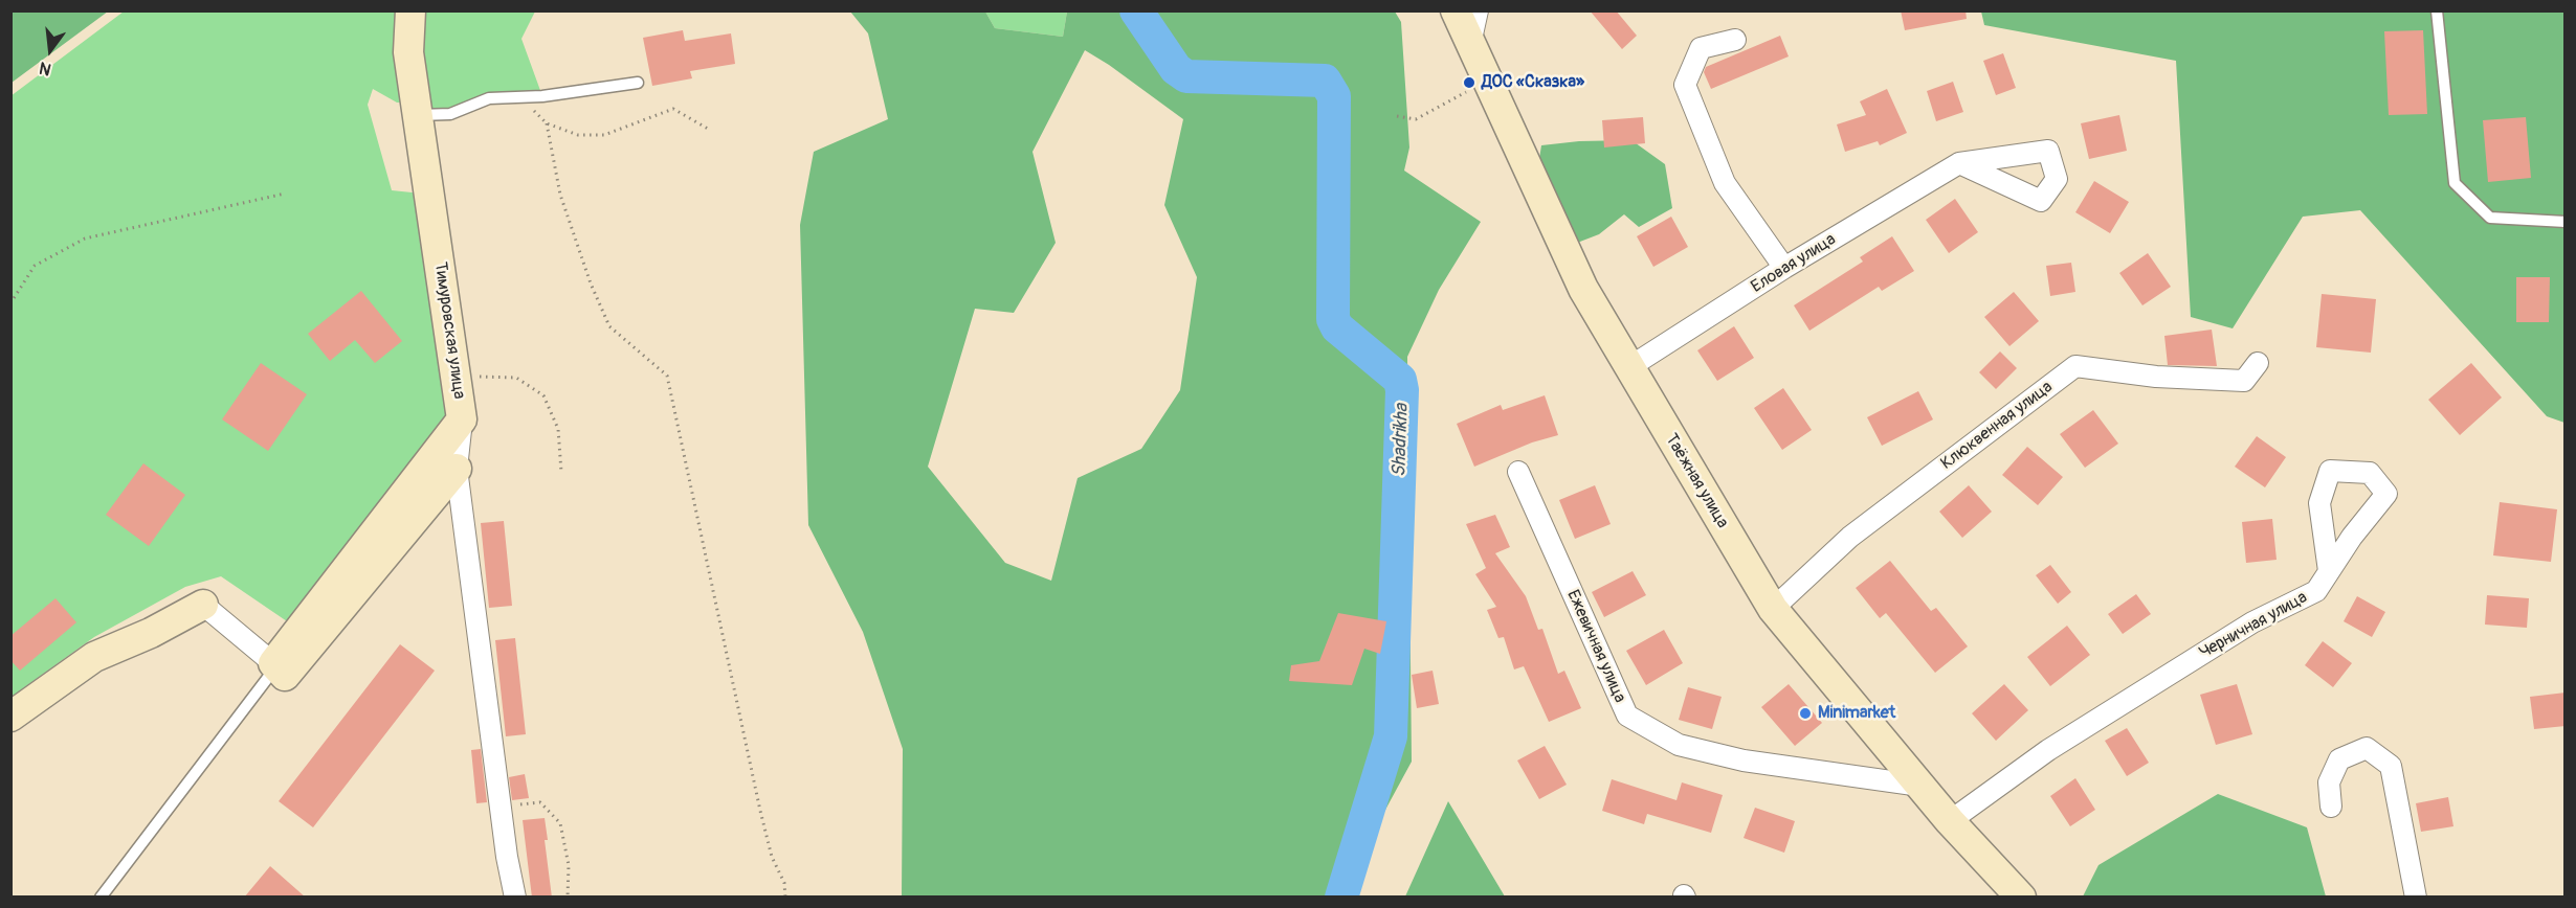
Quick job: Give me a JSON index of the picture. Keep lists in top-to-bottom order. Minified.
{"streets":{"street":["Еловая улица","Тимуровская улица","Клюквенная улица","Таёжная улица","Черничная улица","Ежевичная улица"]},"crossings":[["Еловая улица","Таёжная улица"],["Клюквенная улица","Таёжная улица"],["Таёжная улица","Черничная улица"],["Таёжная улица","Ежевичная улица"]],"water":["Shadrikha"],"places":["ДОС «Сказка»","Minimarket"],"north":"bottom"}
